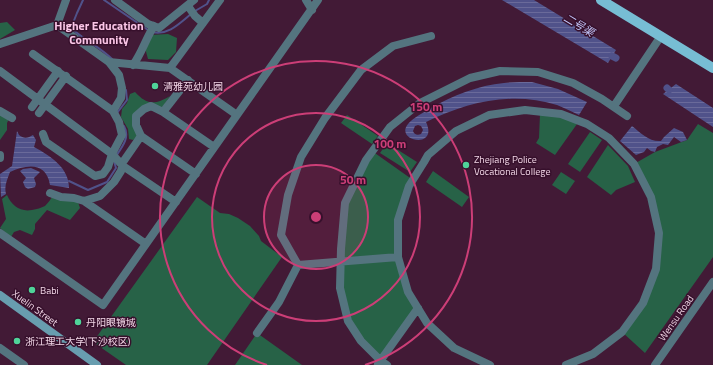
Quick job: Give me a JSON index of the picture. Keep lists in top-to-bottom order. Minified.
{"streets":{"main road":["Xuelin Street"],"street":["Wensu Road"]},"districts":["Higher Education Community"],"water":["二号渠"],"places":["清雅苑幼儿园","Zhejiang Police Vocational College","Babi","丹阳眼镜城","浙江理工大学(下沙校区)"],"rings":["150 m","100 m","50 m"]}
